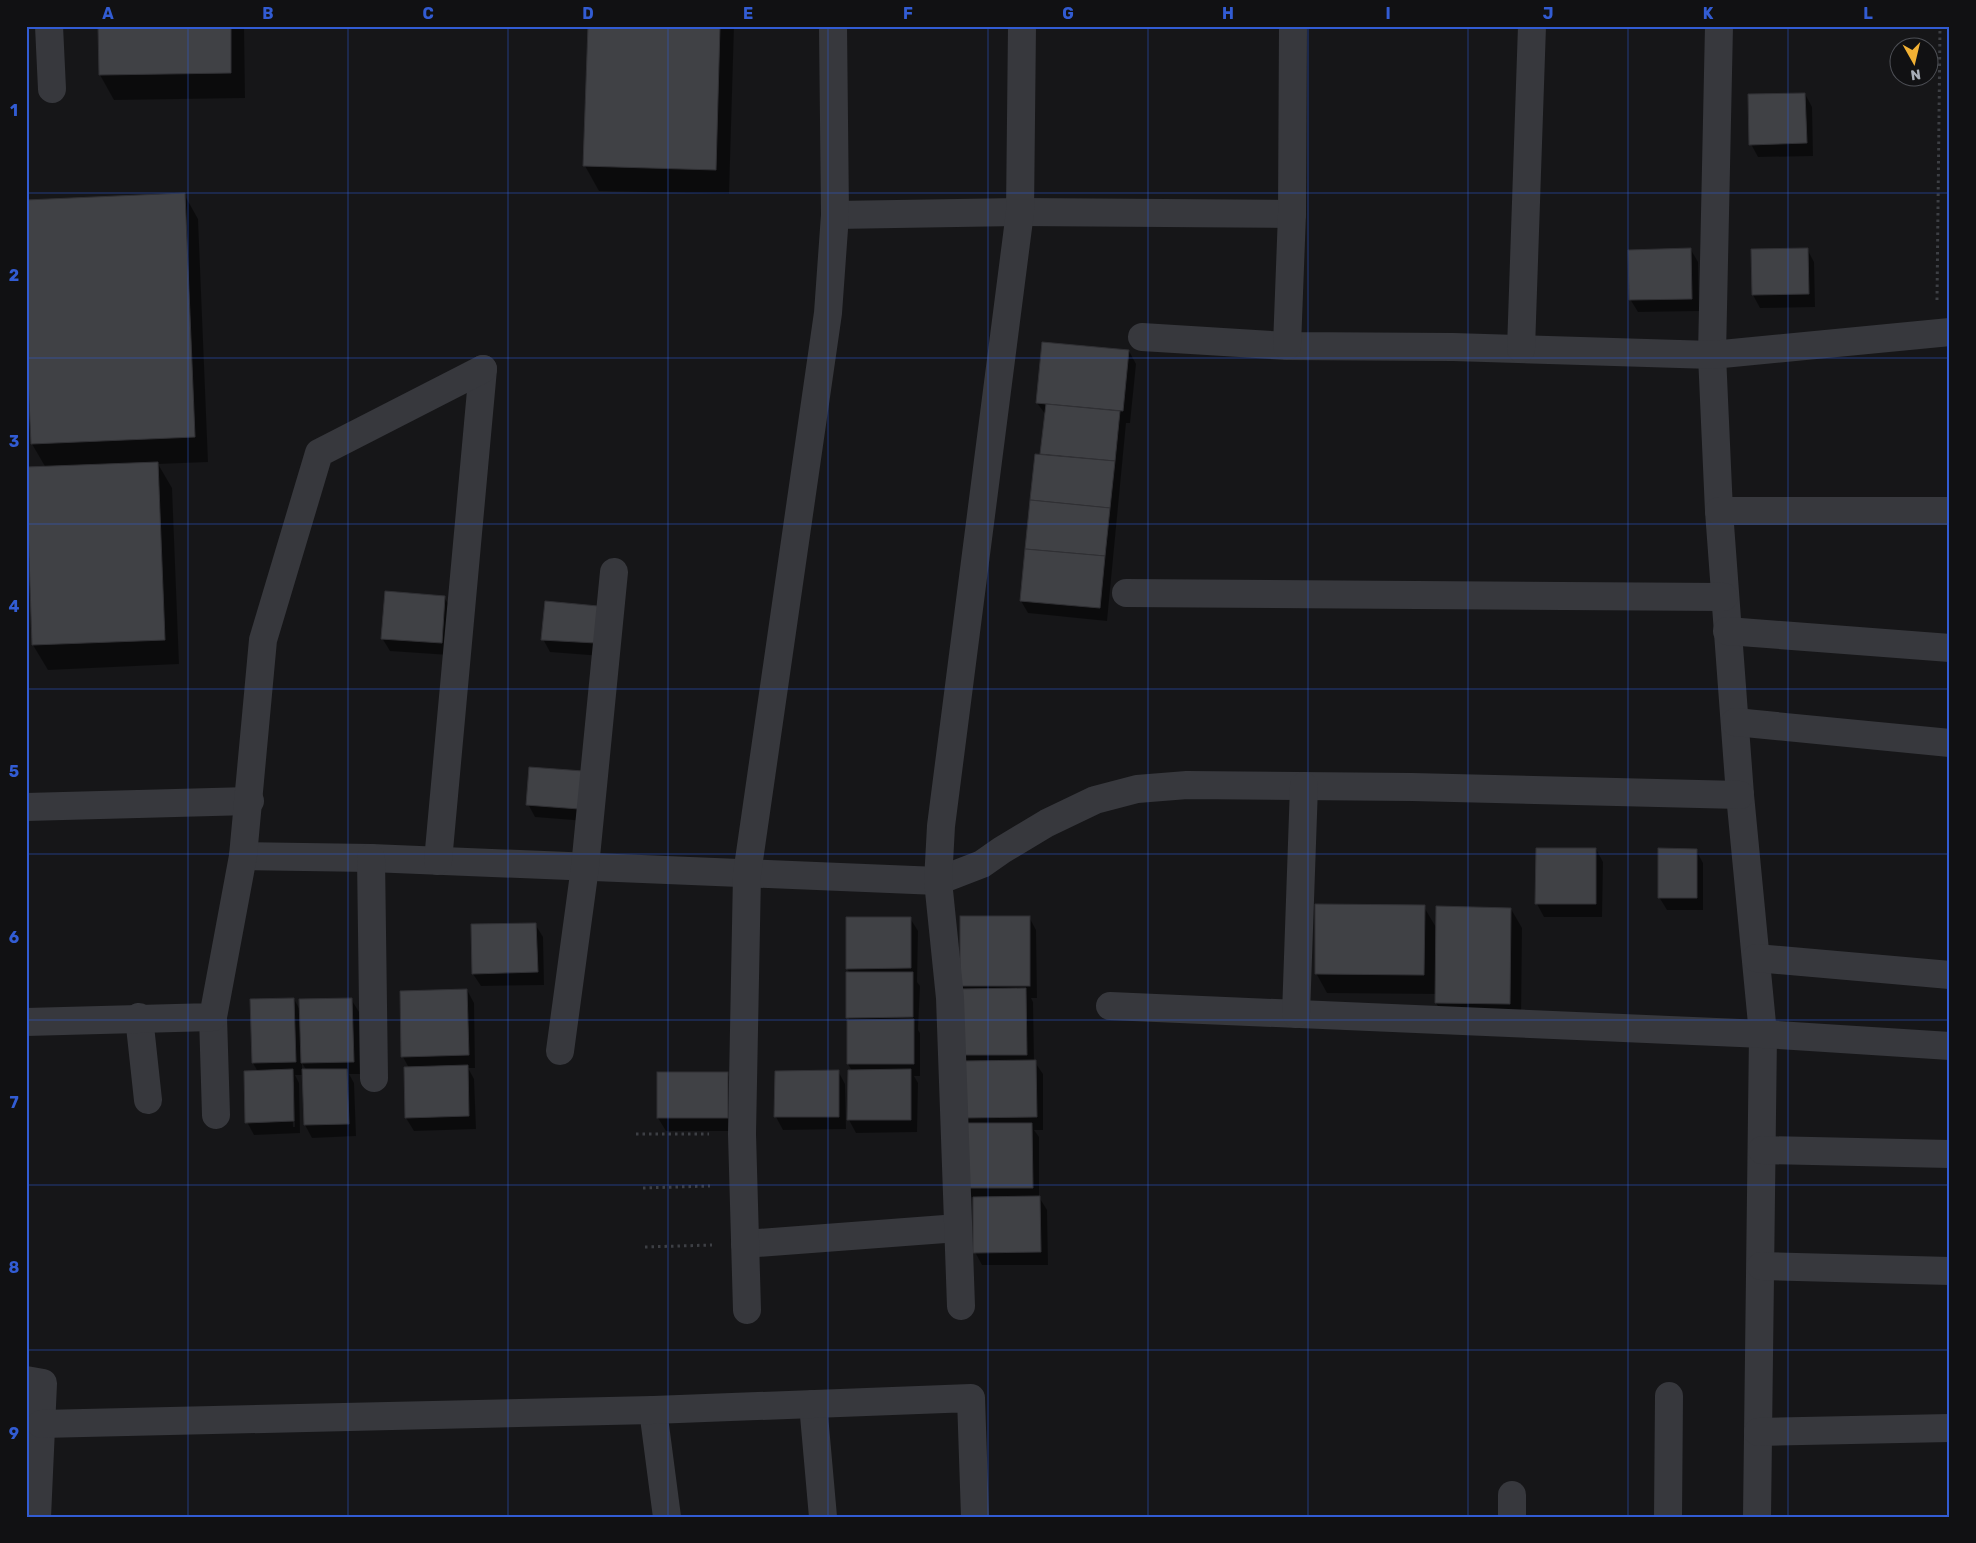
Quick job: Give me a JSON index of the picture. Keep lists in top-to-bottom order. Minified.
{"north":"bottom","grid":{"columns":["A","B","C","D","E","F","G","H","I","J","K","L"],"rows":["1","2","3","4","5","6","7","8","9"]}}
